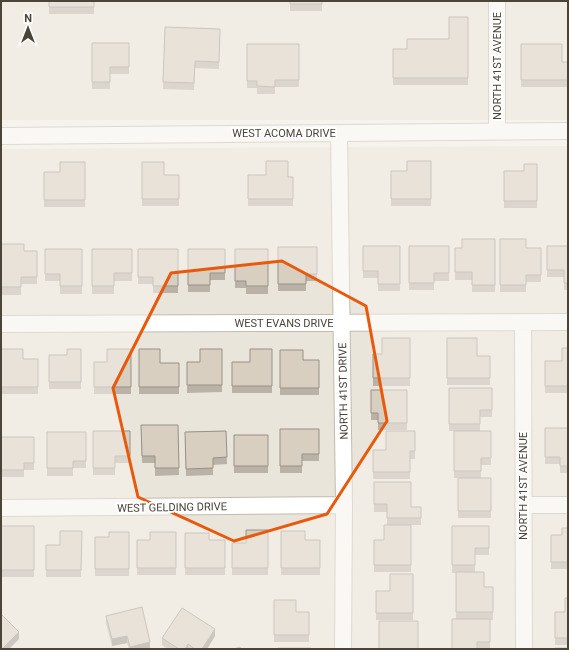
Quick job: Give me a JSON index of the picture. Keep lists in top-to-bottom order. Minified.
{"streets":{"street":["NORTH 41ST AVENUE","WEST ACOMA DRIVE","WEST EVANS DRIVE","NORTH 41ST DRIVE","WEST GELDING DRIVE"]},"crossings":[["NORTH 41ST AVENUE","WEST ACOMA DRIVE"],["NORTH 41ST AVENUE","WEST EVANS DRIVE"],["WEST ACOMA DRIVE","NORTH 41ST DRIVE"],["WEST EVANS DRIVE","NORTH 41ST DRIVE"],["NORTH 41ST DRIVE","WEST GELDING DRIVE"]],"north":"top"}
